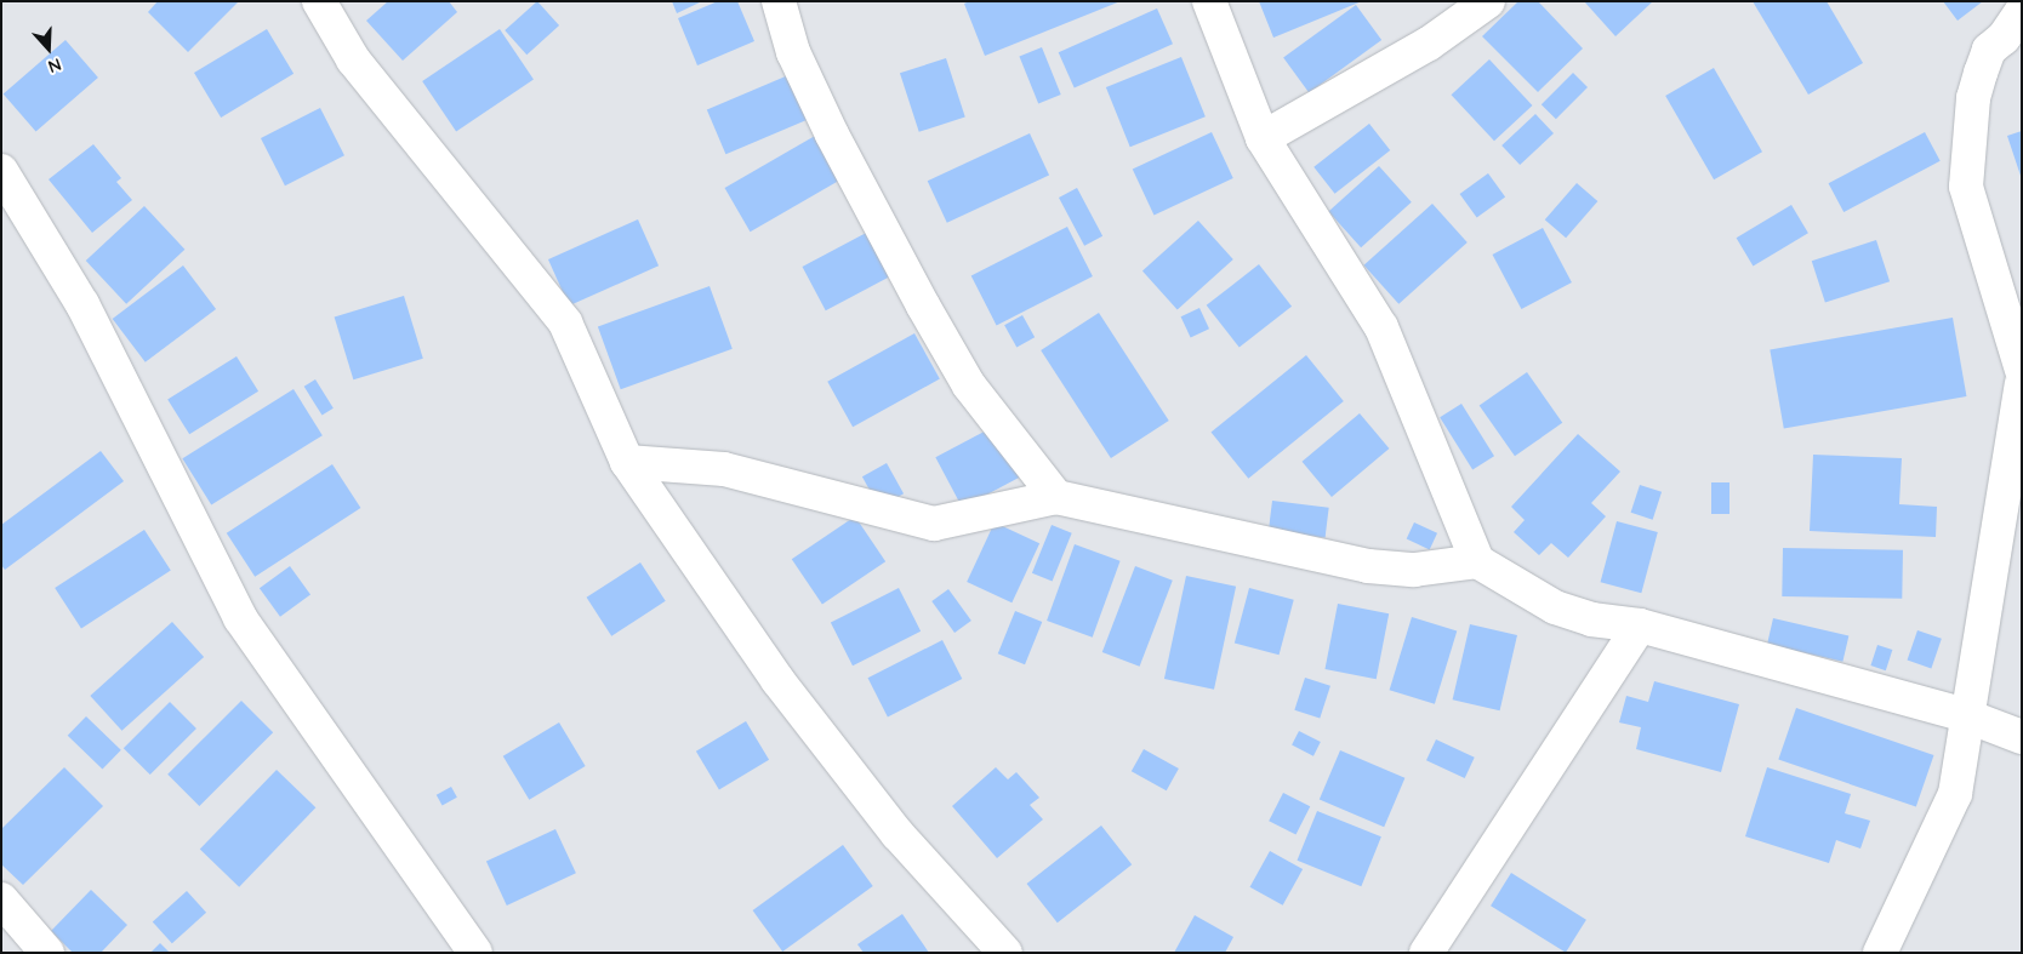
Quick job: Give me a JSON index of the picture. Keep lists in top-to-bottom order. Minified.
{"north":"bottom"}
